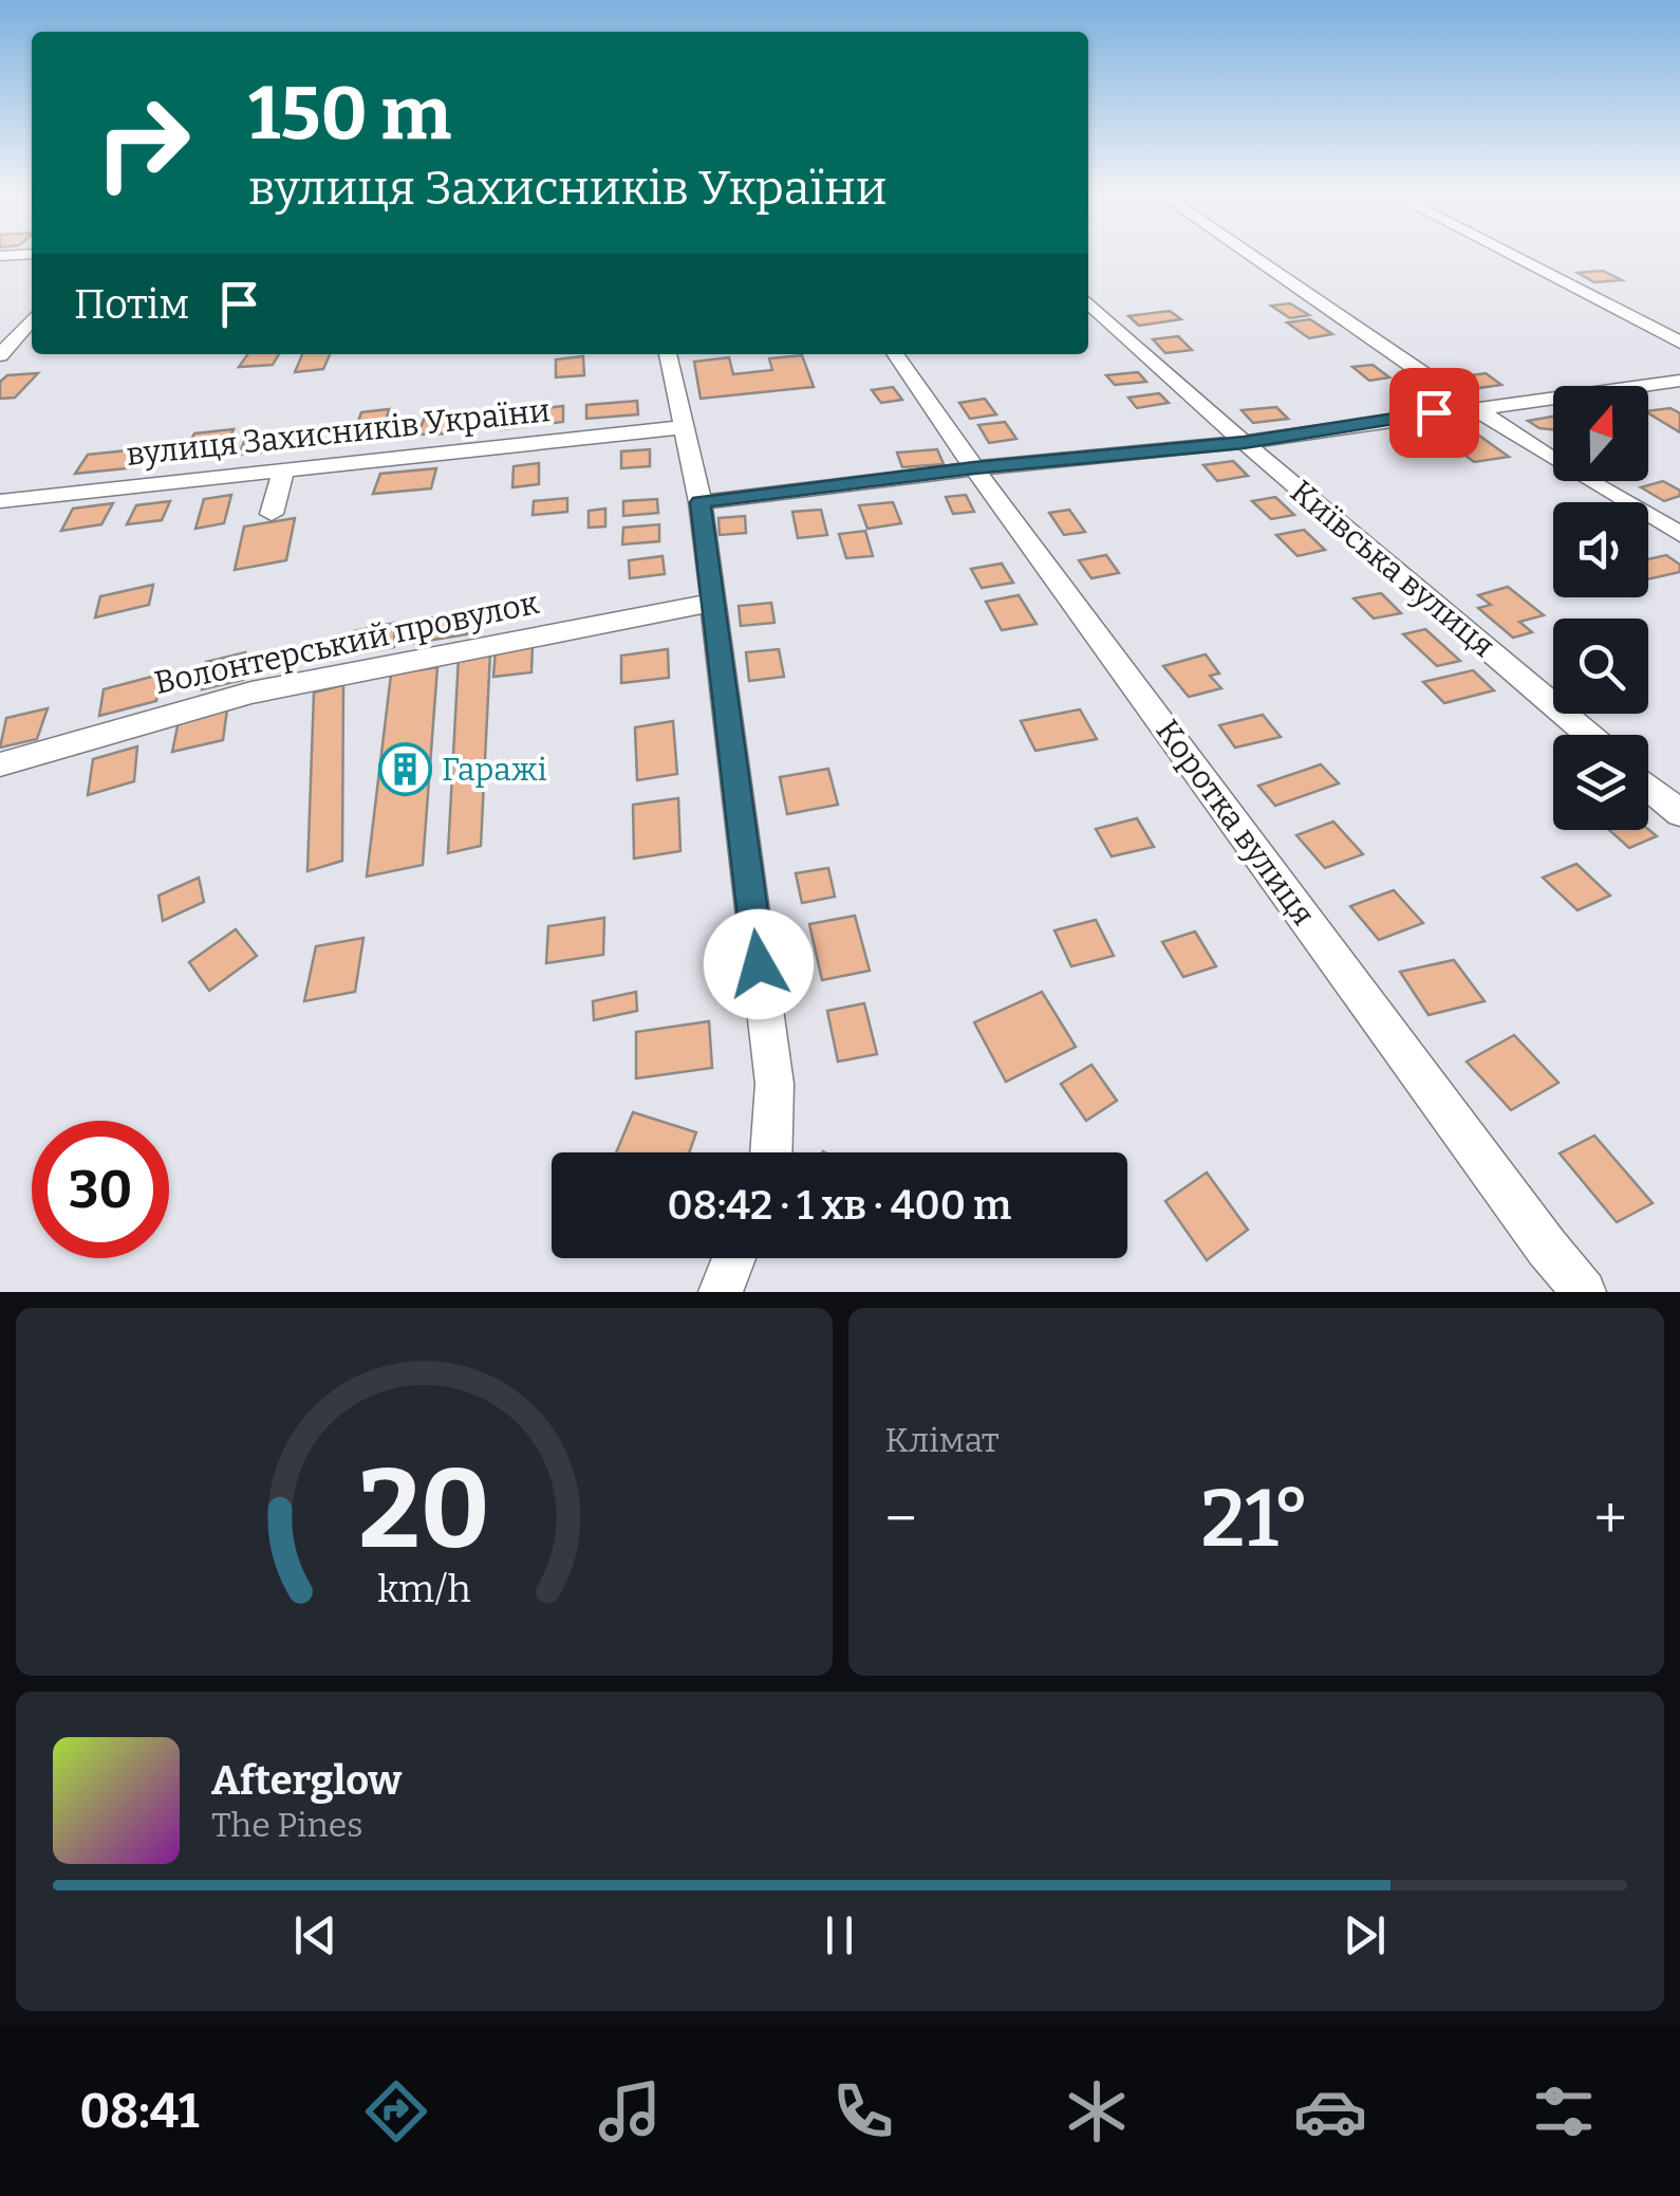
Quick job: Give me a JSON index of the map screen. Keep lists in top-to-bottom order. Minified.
{"streets":{"street":["вулиця Захисників України","Київська вулиця","Волонтерський провулок","Коротка вулиця"]},"places":{"building":["Гаражі"]},"north":"top","page":{"turn":["150 m","вулиця Захисників України"],"then":"Потім","limit":"30","trip":"08:42 · 1 хв · 400 m","tile":"Клімат","heat":["−","21°","+"],"song":["Afterglow","The Pines"],"tabs":"08:41","gauge":["20","km/h"]}}
